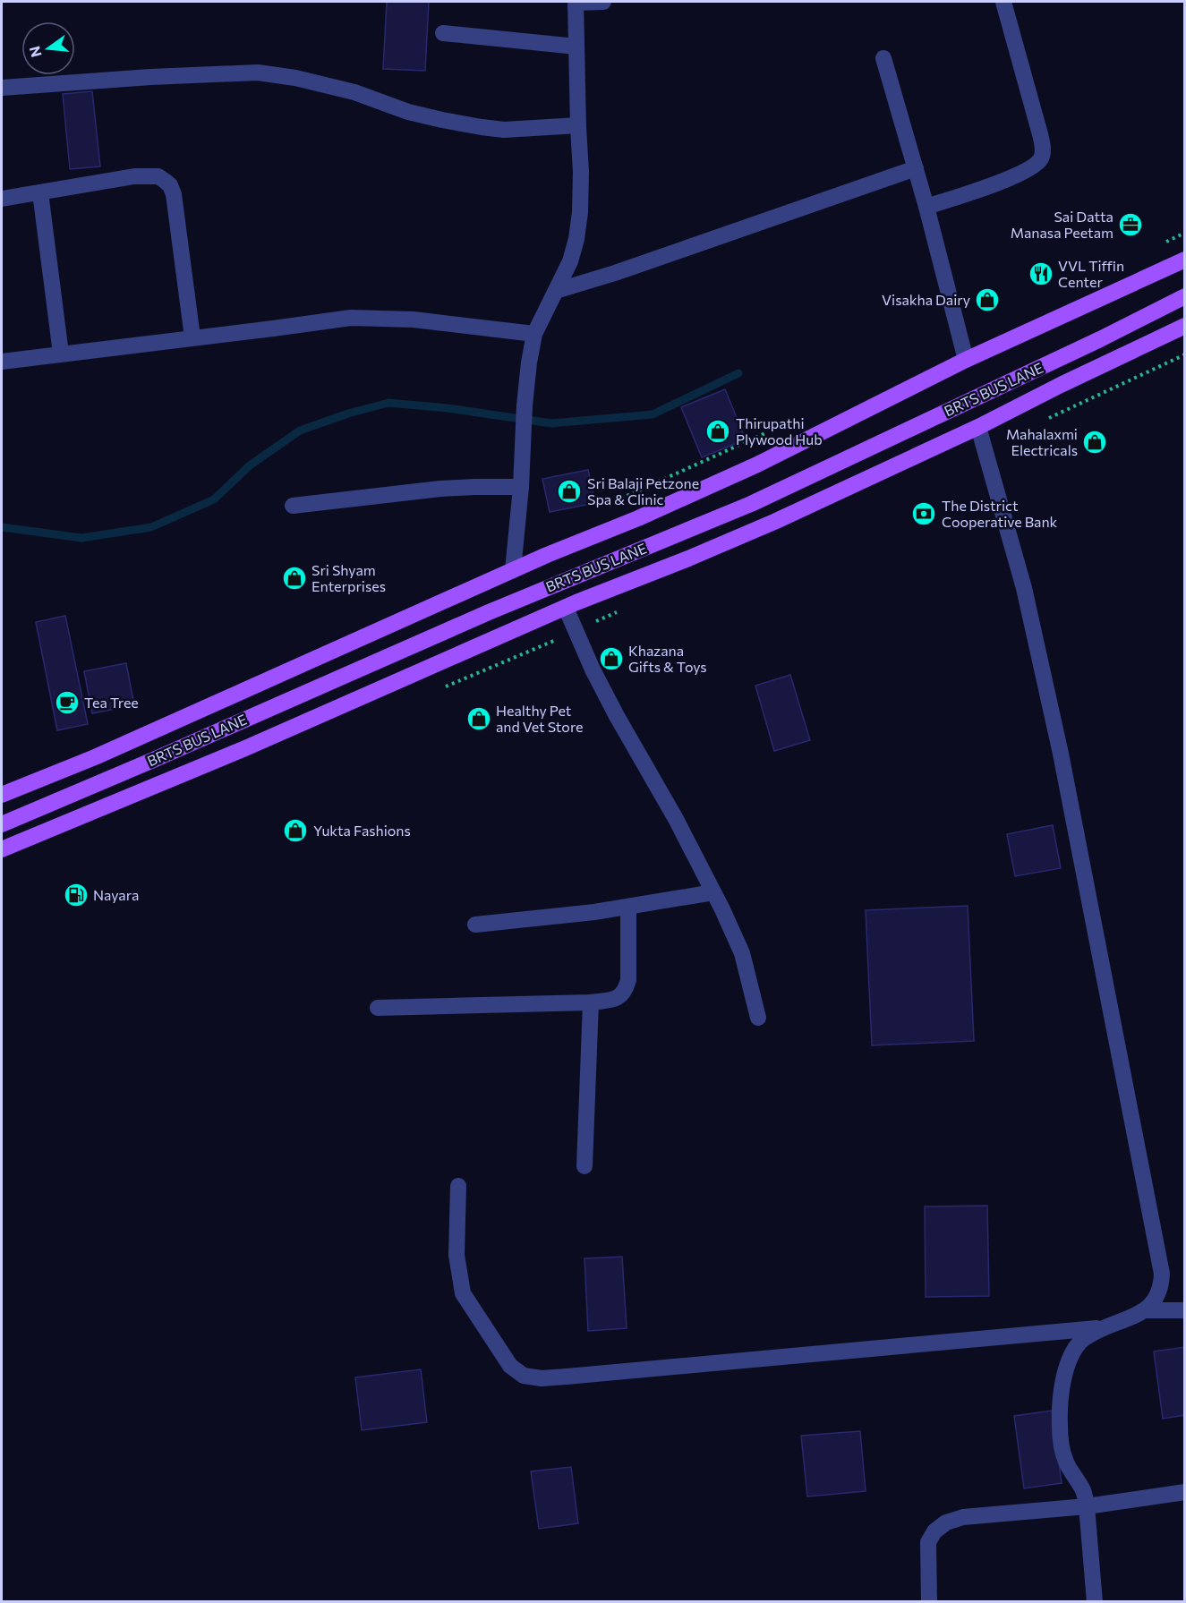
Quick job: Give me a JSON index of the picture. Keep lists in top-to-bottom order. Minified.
{"streets":{"main road":["BRTS BUS LANE"]},"places":{"office":["Sai Datta Manasa Peetam"],"restaurant":["VVL Tiffin Center"],"shop":["Visakha Dairy","Thirupathi Plywood Hub","Mahalaxmi Electricals","Sri Balaji Petzone Spa & Clinic","Sri Shyam Enterprises","Khazana Gifts & Toys","Healthy Pet and Vet Store","Yukta Fashions"],"bank":["The District Cooperative Bank"],"cafe":["Tea Tree"],"fuel station":["Nayara"]},"north":"left"}
